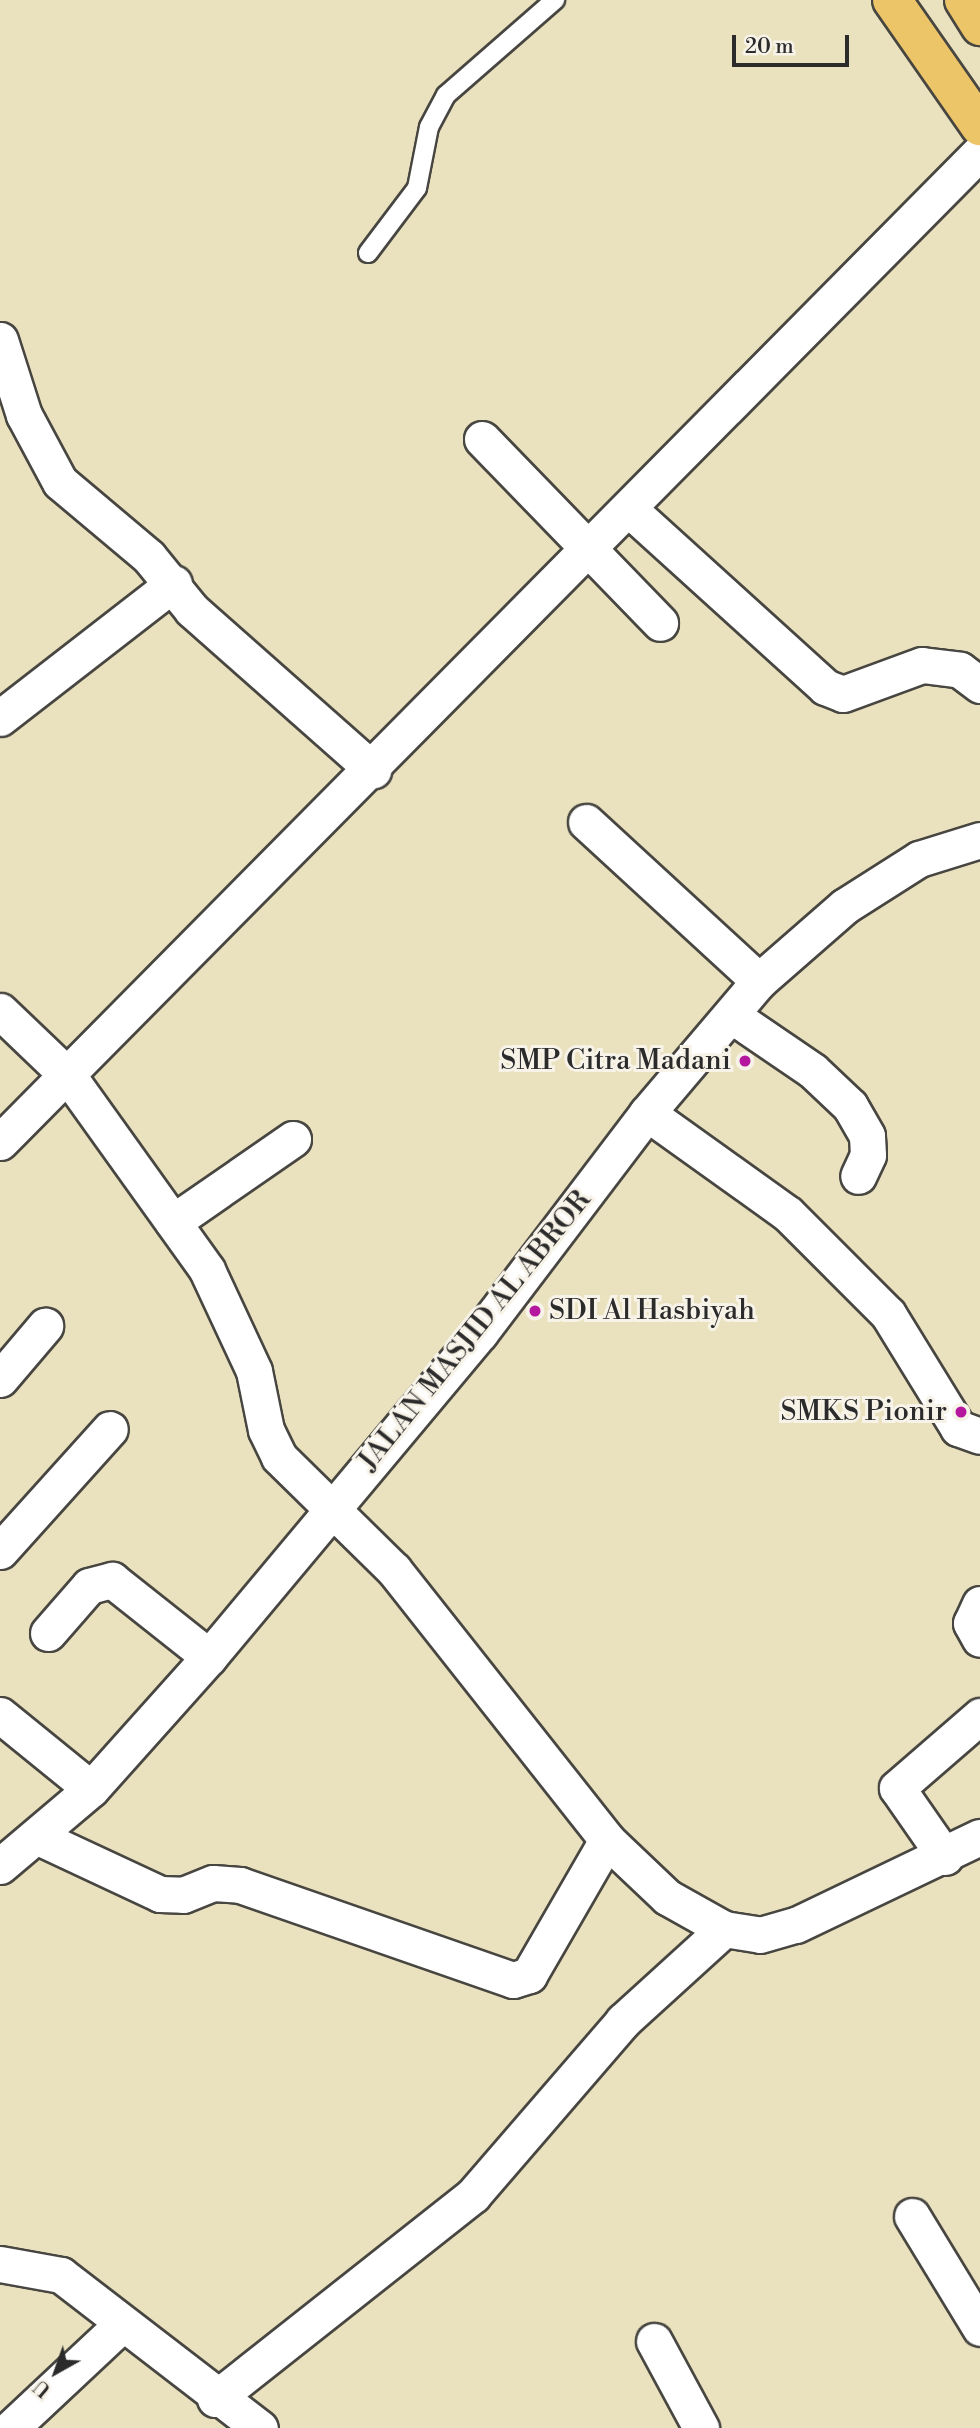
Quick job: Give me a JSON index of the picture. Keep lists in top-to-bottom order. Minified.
{"streets":{"street":["JALAN MASJID AL ABROR"]},"places":["SMP Citra Madani","SDI Al Hasbiyah","SMKS Pionir"],"scale_bar":"20 m","north":"bottom left"}
